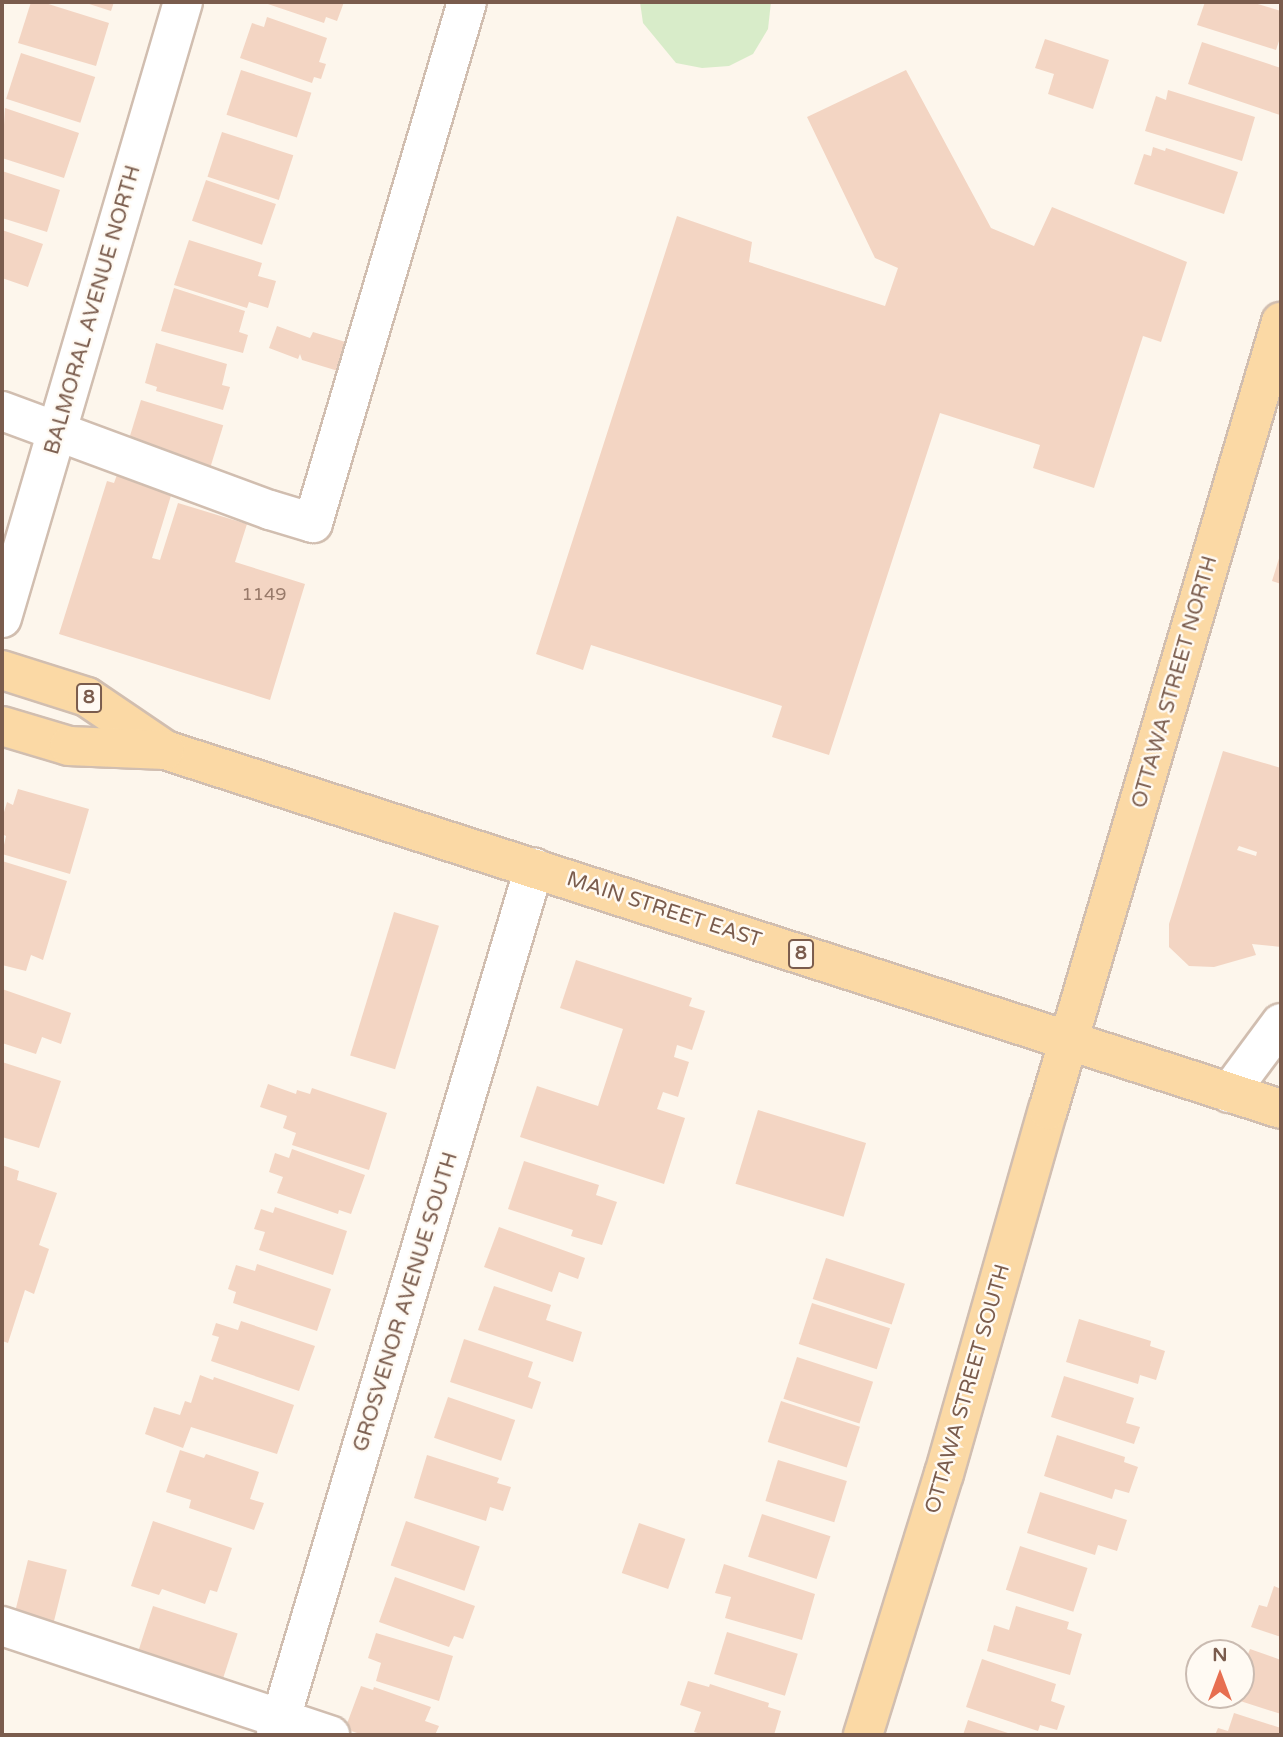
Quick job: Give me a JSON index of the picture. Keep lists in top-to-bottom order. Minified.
{"streets":{"main road":["OTTAWA STREET NORTH","8","MAIN STREET EAST","OTTAWA STREET SOUTH"],"street":["BALMORAL AVENUE NORTH","GROSVENOR AVENUE SOUTH"]},"crossings":[["OTTAWA STREET NORTH","MAIN STREET EAST"],["OTTAWA STREET NORTH","OTTAWA STREET SOUTH"],["MAIN STREET EAST","GROSVENOR AVENUE SOUTH"],["MAIN STREET EAST","OTTAWA STREET SOUTH"]],"house_numbers":["1149"],"north":"top"}
